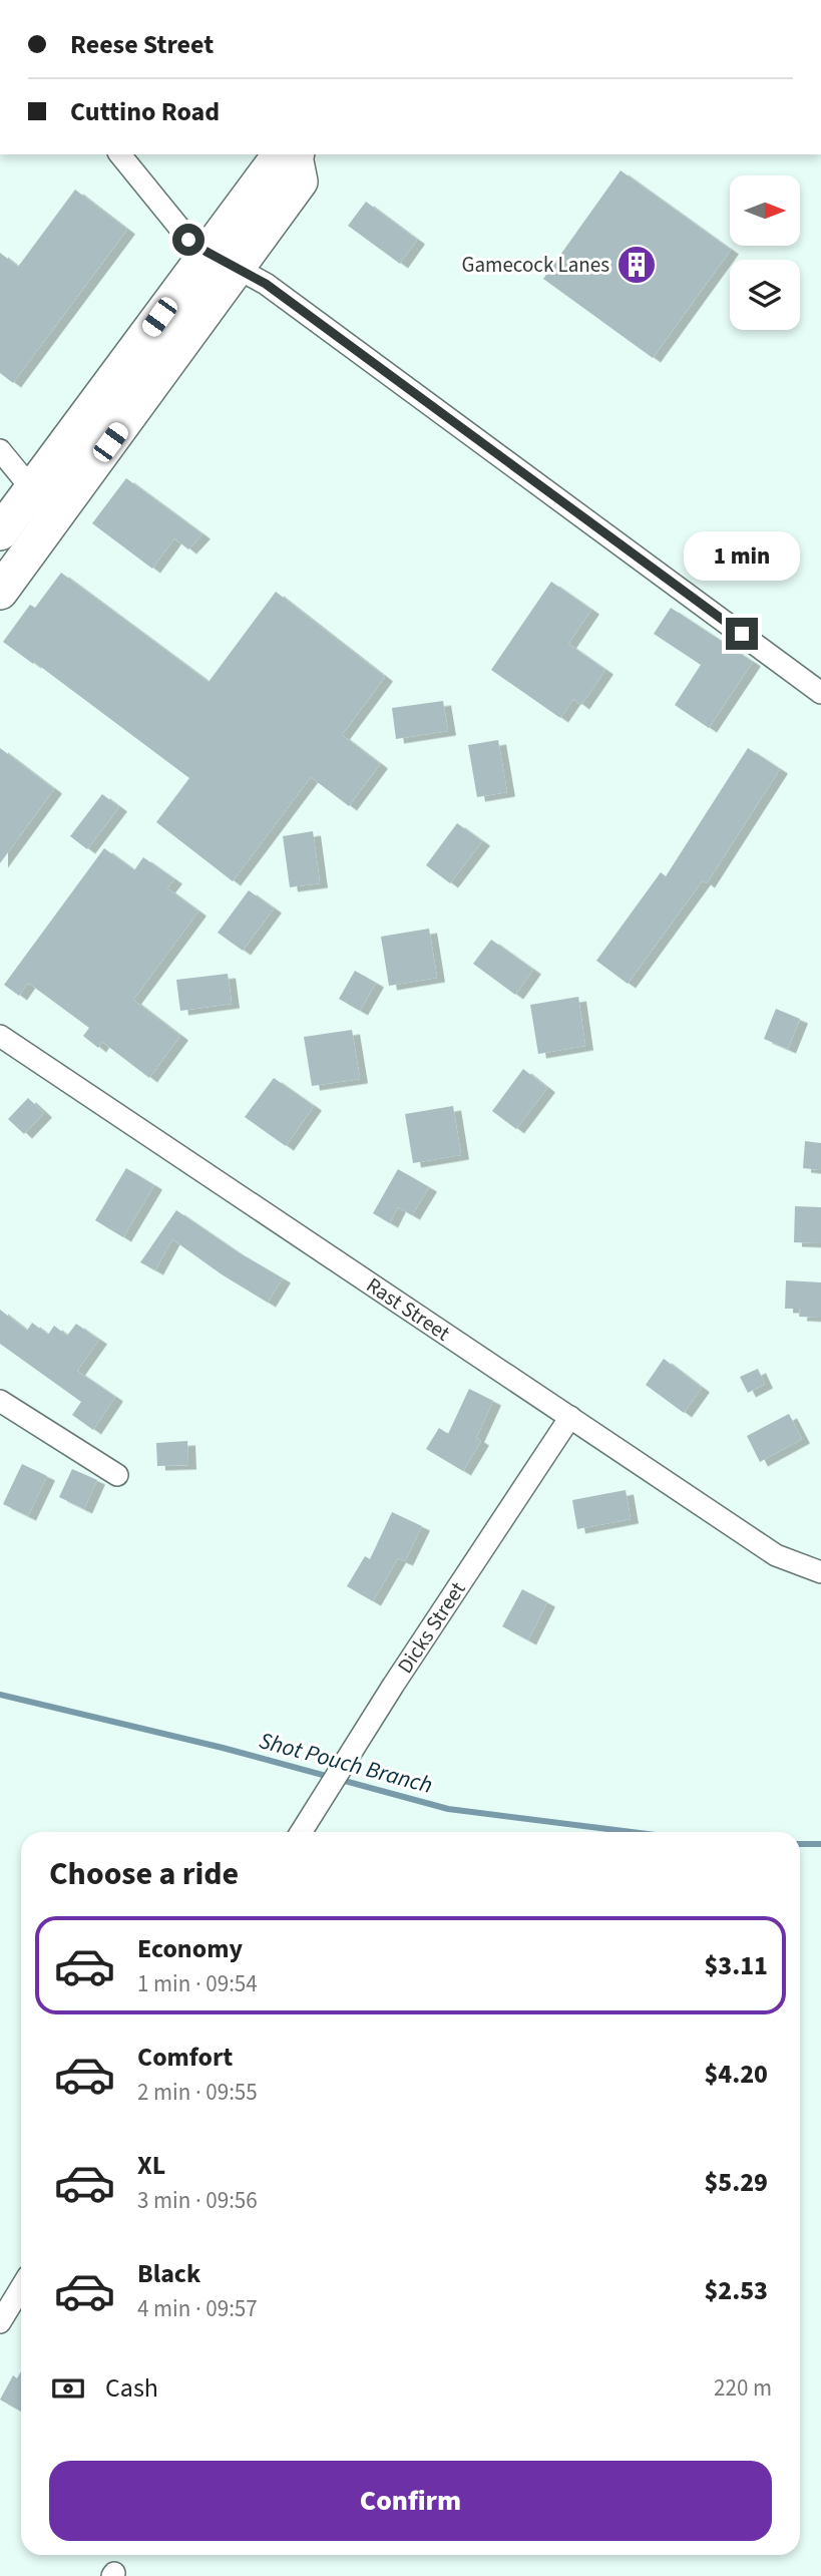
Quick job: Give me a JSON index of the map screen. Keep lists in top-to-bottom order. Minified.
{"streets":{"street":["Rast Street","Dicks Street"]},"crossings":[["Rast Street","Dicks Street"]],"water":["Shot Pouch Branch"],"places":{"building":["Gamecock Lanes"]},"north":"right","page":{"banner":["Reese Street","Cuttino Road"],"bubble":"1 min","heading":"Choose a ride","list":[{"name":"Economy","note":"1 min · 09:54","value":"$3.11"},{"name":"Comfort","note":"2 min · 09:55","value":"$4.20"},{"name":"XL","note":"3 min · 09:56","value":"$5.29"},{"name":"Black","note":"4 min · 09:57","value":"$2.53"}],"pay":["Cash","220 m"],"buttons":"Confirm"}}
